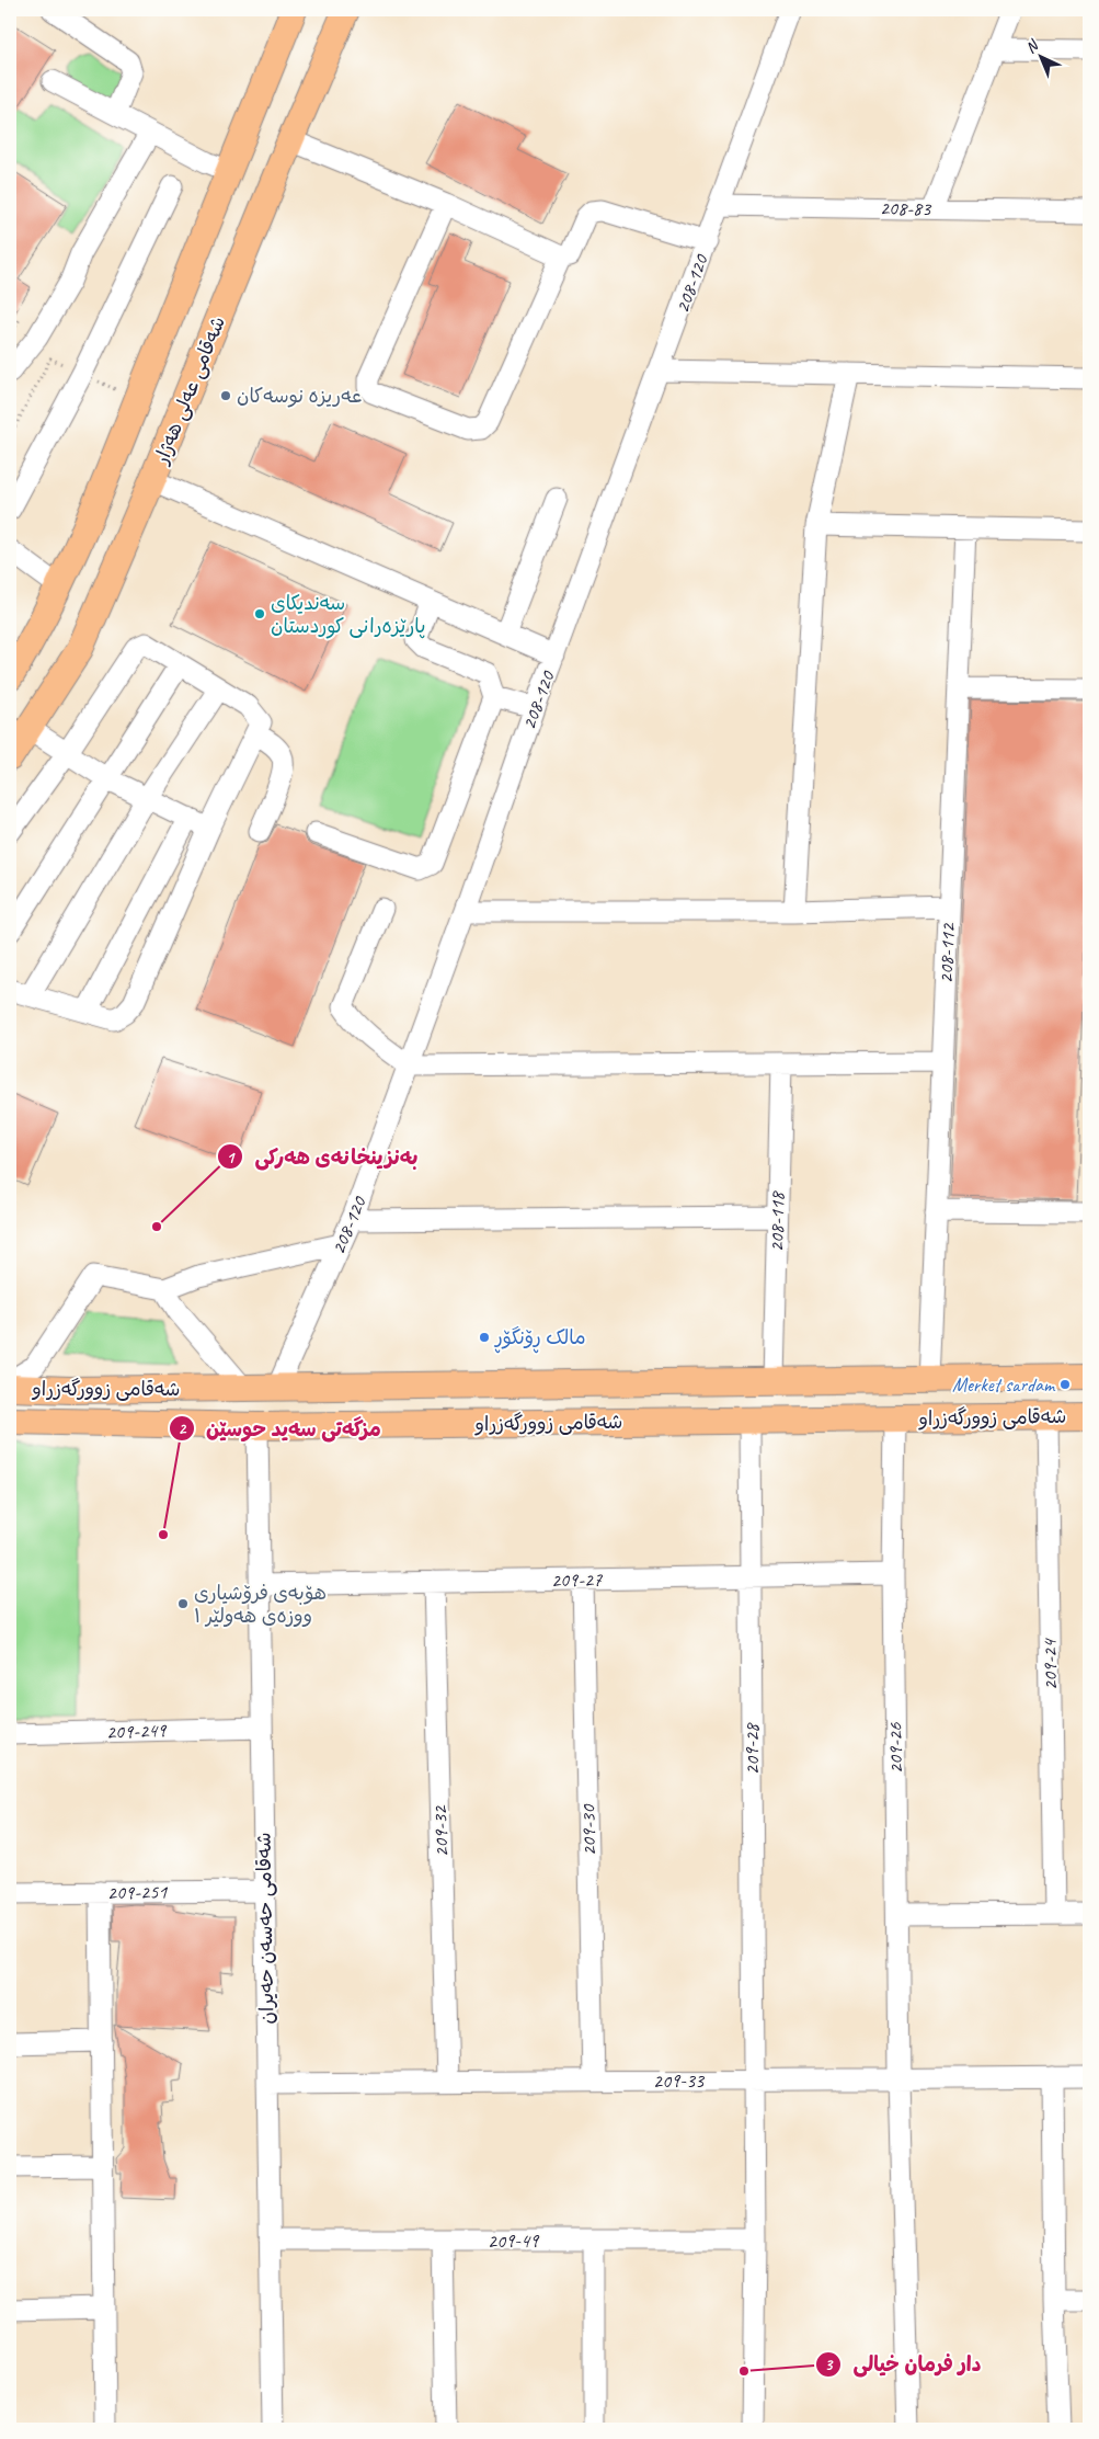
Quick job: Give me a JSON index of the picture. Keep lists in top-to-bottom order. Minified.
{"streets":{"main road":["شەقامی عەلی هەژار","شەقامی زوورگەزراو"],"street":["208-83","208-120","208-112","208-118","209-27","209-24","209-249","209-26","209-28","209-30","209-32","209-251","شەقامی حەسەن حەیران","209-33","209-49"]},"crossings":[["208-83","208-120"],["208-120","شەقامی زوورگەزراو"],["208-112","شەقامی زوورگەزراو"],["208-118","شەقامی زوورگەزراو"],["شەقامی زوورگەزراو","209-24"],["شەقامی زوورگەزراو","209-26"],["شەقامی زوورگەزراو","209-28"],["شەقامی زوورگەزراو","شەقامی حەسەن حەیران"],["209-27","209-26"],["209-27","209-28"],["209-27","209-30"],["209-27","209-32"],["209-27","شەقامی حەسەن حەیران"],["209-249","شەقامی حەسەن حەیران"],["209-26","209-33"],["209-28","209-33"],["209-28","209-49"],["209-30","209-33"],["209-32","209-33"],["209-251","شەقامی حەسەن حەیران"],["شەقامی حەسەن حەیران","209-33"],["شەقامی حەسەن حەیران","209-49"]],"places":["عەریزە نوسەکان","سەندیکای پارێزەرانی کوردستان","بەنزینخانەی هەرکی","مالک ڕۆنگۆڕ","Merket sardam","مزگەتی سەید حوسێن","هۆبەی فرۆشیاری ووزەی هەولێر ١","دار فرمان خیالی"],"north":"top left"}
